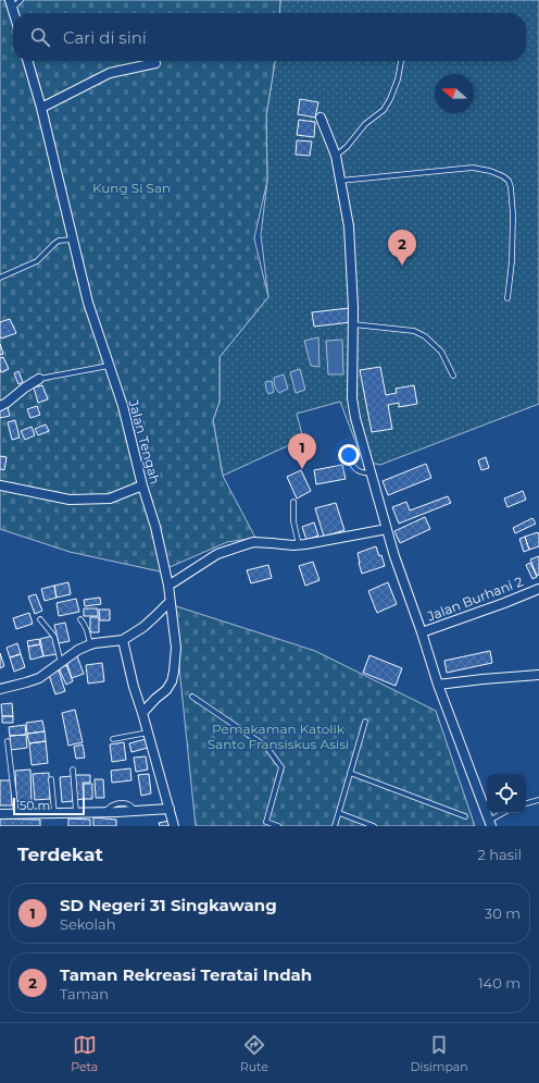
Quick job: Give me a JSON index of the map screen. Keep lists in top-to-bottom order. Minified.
{"streets":{"street":["Jalan Tengah","Jalan Burhani 2"]},"parks":["Kung Si San","Pemakaman Katolik Santo Fransiskus Asisi"],"scale_bar":"50 m","north":"left","page":{"search":"Cari di sini","pins":["2","1"],"scale":"50 m","heading":["Terdekat","2 hasil"],"list":[{"mark":"1","name":"SD Negeri 31 Singkawang","note":"Sekolah","value":"30 m"},{"mark":"2","name":"Taman Rekreasi Teratai Indah","note":"Taman","value":"140 m"}],"nav":["Peta","Rute","Disimpan"]}}
